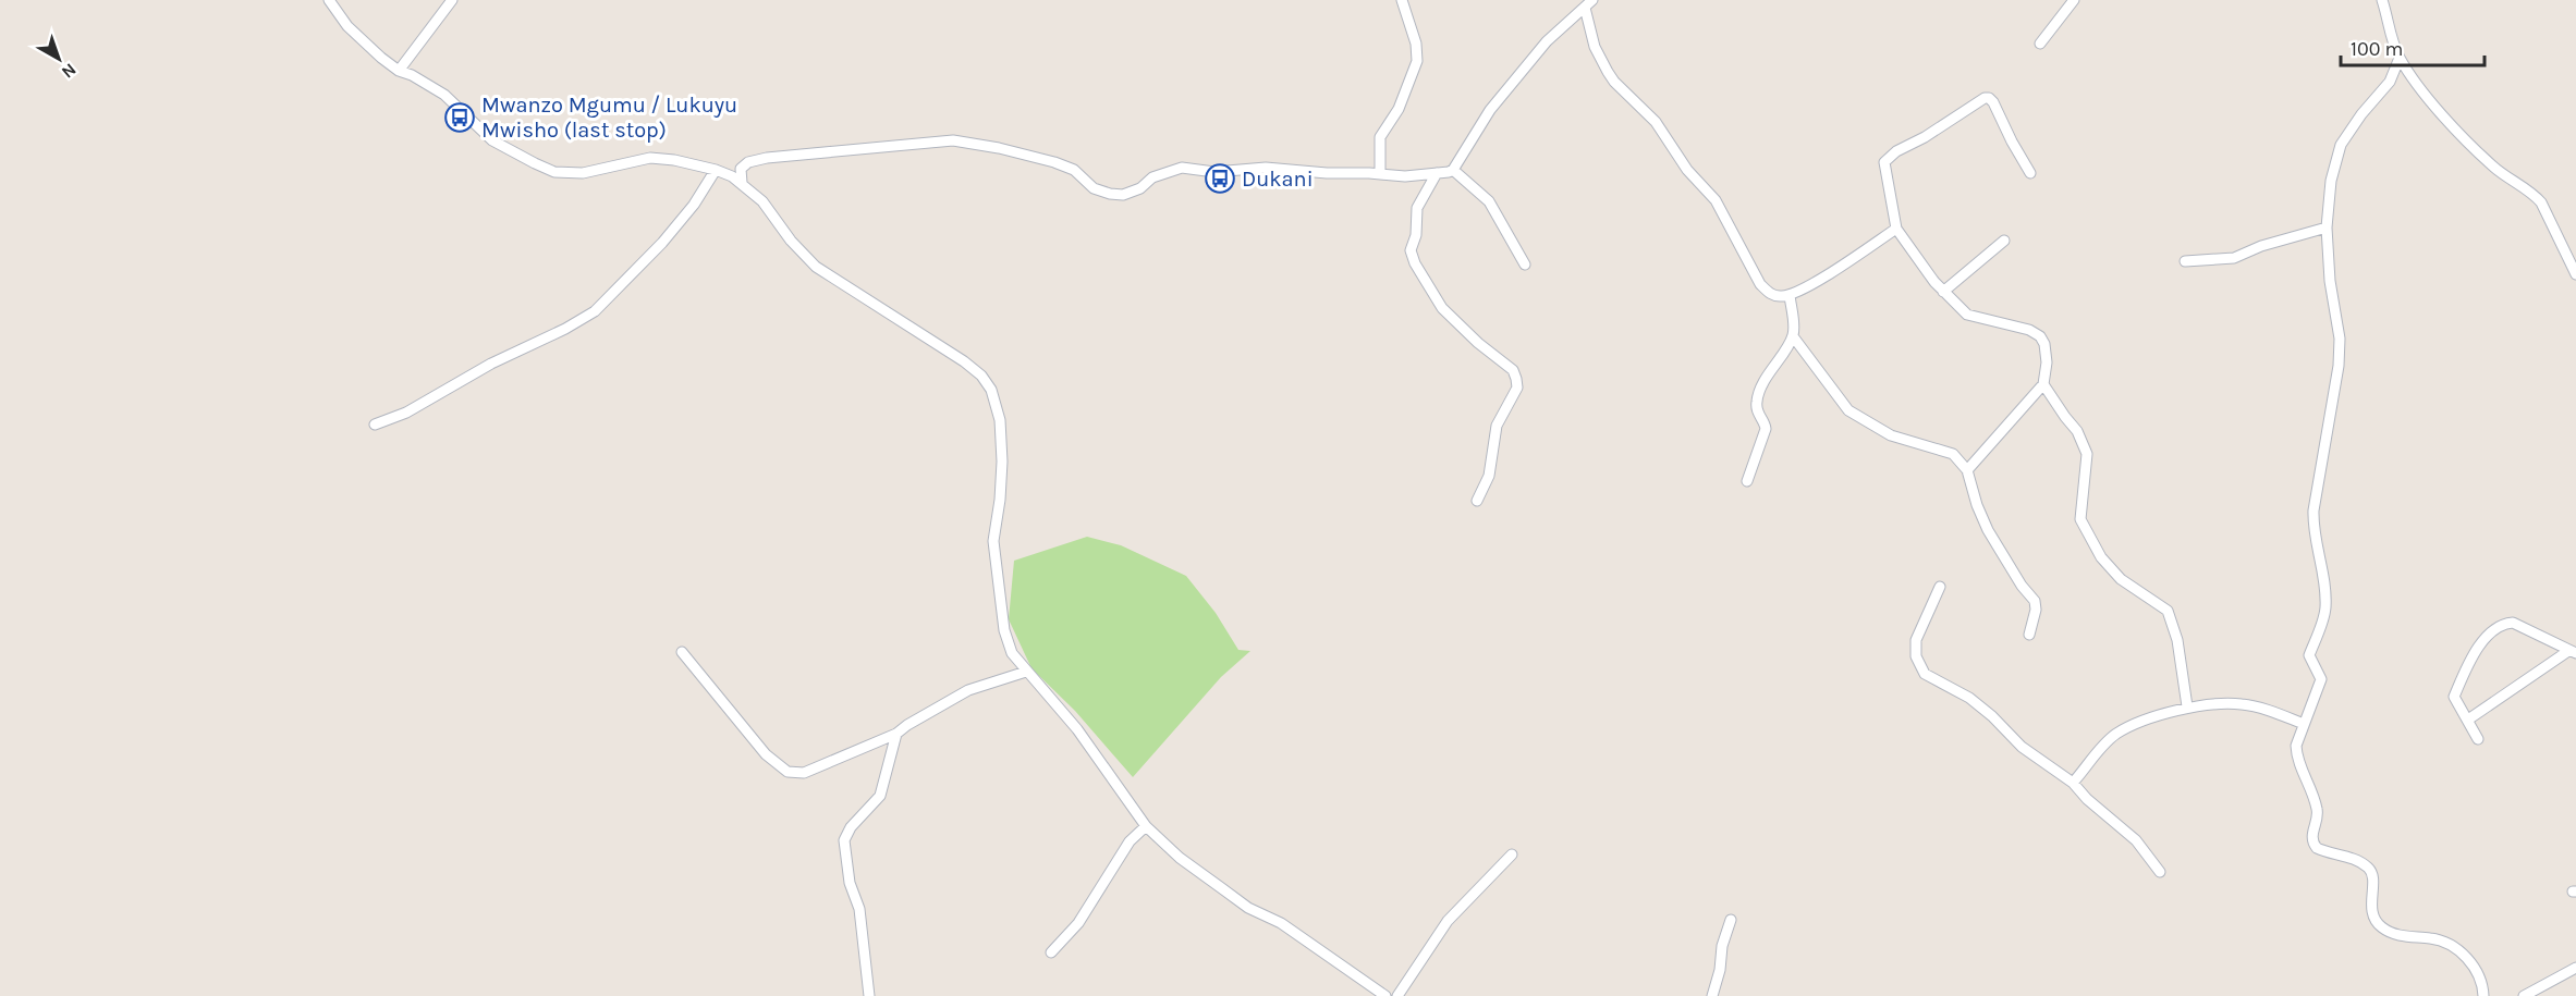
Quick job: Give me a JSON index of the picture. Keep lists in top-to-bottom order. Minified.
{"places":{"bus stop":["Mwanzo Mgumu / Lukuyu Mwisho (last stop)","Dukani"]},"scale_bar":"100 m","north":"bottom right"}
